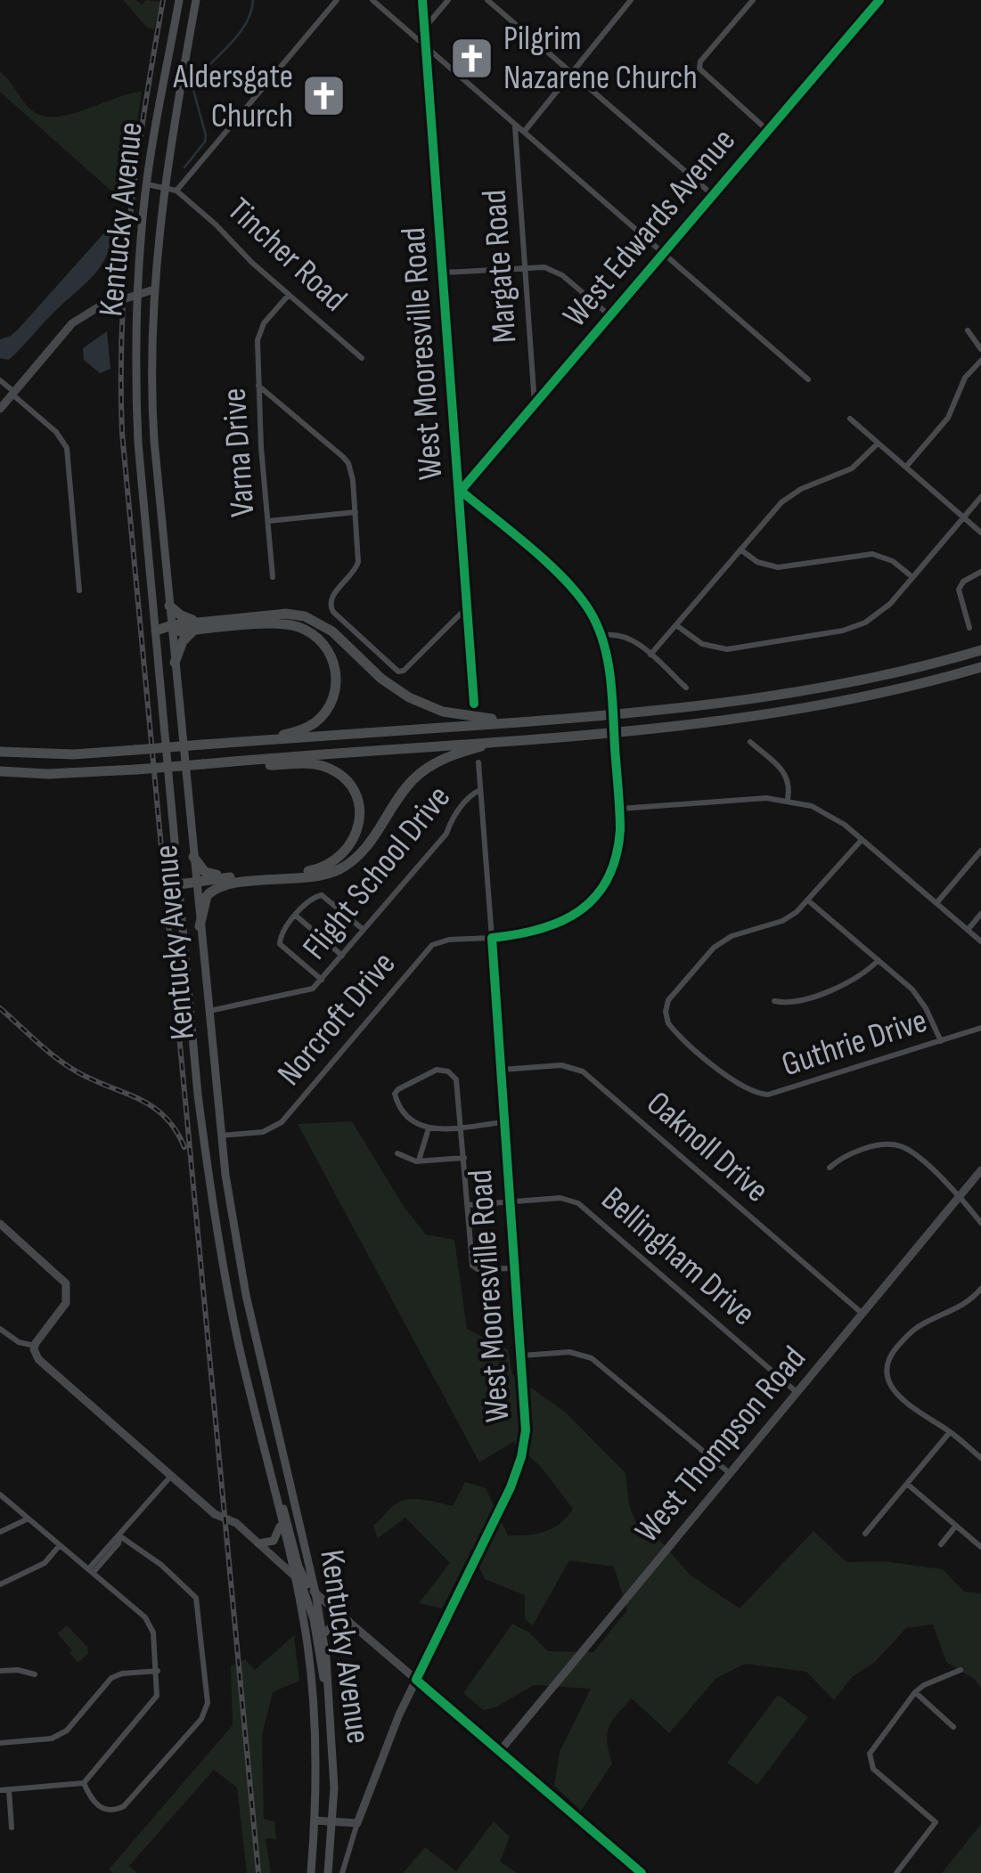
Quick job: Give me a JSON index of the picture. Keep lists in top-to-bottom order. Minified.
{"streets":{"main road":["Kentucky Avenue"],"street":["West Edwards Avenue","Tincher Road","Margate Road","West Mooresville Road","Varna Drive","Flight School Drive","Norcroft Drive","Guthrie Drive","Oaknoll Drive","Bellingham Drive","West Thompson Road"]},"crossings":[["Kentucky Avenue","Flight School Drive"],["Kentucky Avenue","Norcroft Drive"],["West Edwards Avenue","Margate Road"],["West Edwards Avenue","West Mooresville Road"],["Tincher Road","Varna Drive"],["West Mooresville Road","Flight School Drive"],["West Mooresville Road","Norcroft Drive"],["West Mooresville Road","Oaknoll Drive"],["West Mooresville Road","Bellingham Drive"],["Oaknoll Drive","West Thompson Road"],["Bellingham Drive","West Thompson Road"]],"places":{"church":["Pilgrim Nazarene Church","Aldersgate Church"]}}
